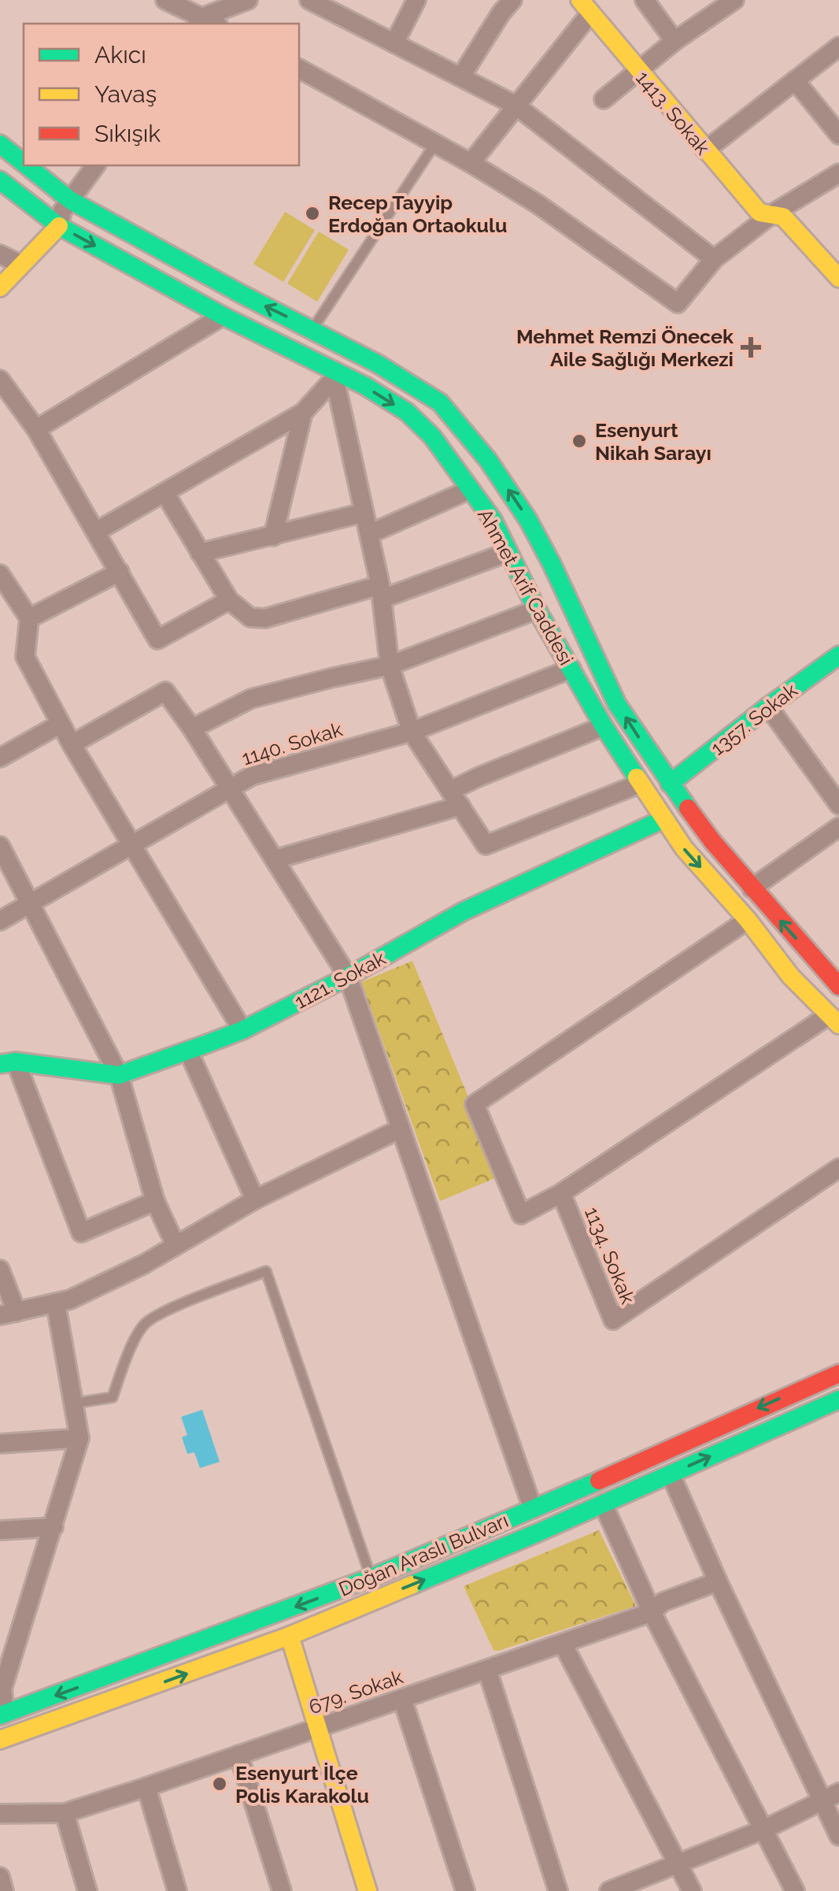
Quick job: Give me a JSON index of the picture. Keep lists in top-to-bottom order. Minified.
{"streets":{"street":["1413. Sokak","Ahmet Arif Caddesi","1357. Sokak","1140. Sokak","1121. Sokak","1134. Sokak","Doğan Araslı Bulvarı","679. Sokak"]},"crossings":[["Ahmet Arif Caddesi","1357. Sokak"],["Ahmet Arif Caddesi","1140. Sokak"],["Ahmet Arif Caddesi","1121. Sokak"],["Ahmet Arif Caddesi","1134. Sokak"]],"places":{"other":["Recep Tayyip Erdoğan Ortaokulu","Esenyurt Nikah Sarayı","Esenyurt İlçe Polis Karakolu"],"health":["Mehmet Remzi Önecek Aile Sağlığı Merkezi"]},"legend":["Akıcı","Yavaş","Sıkışık"]}
